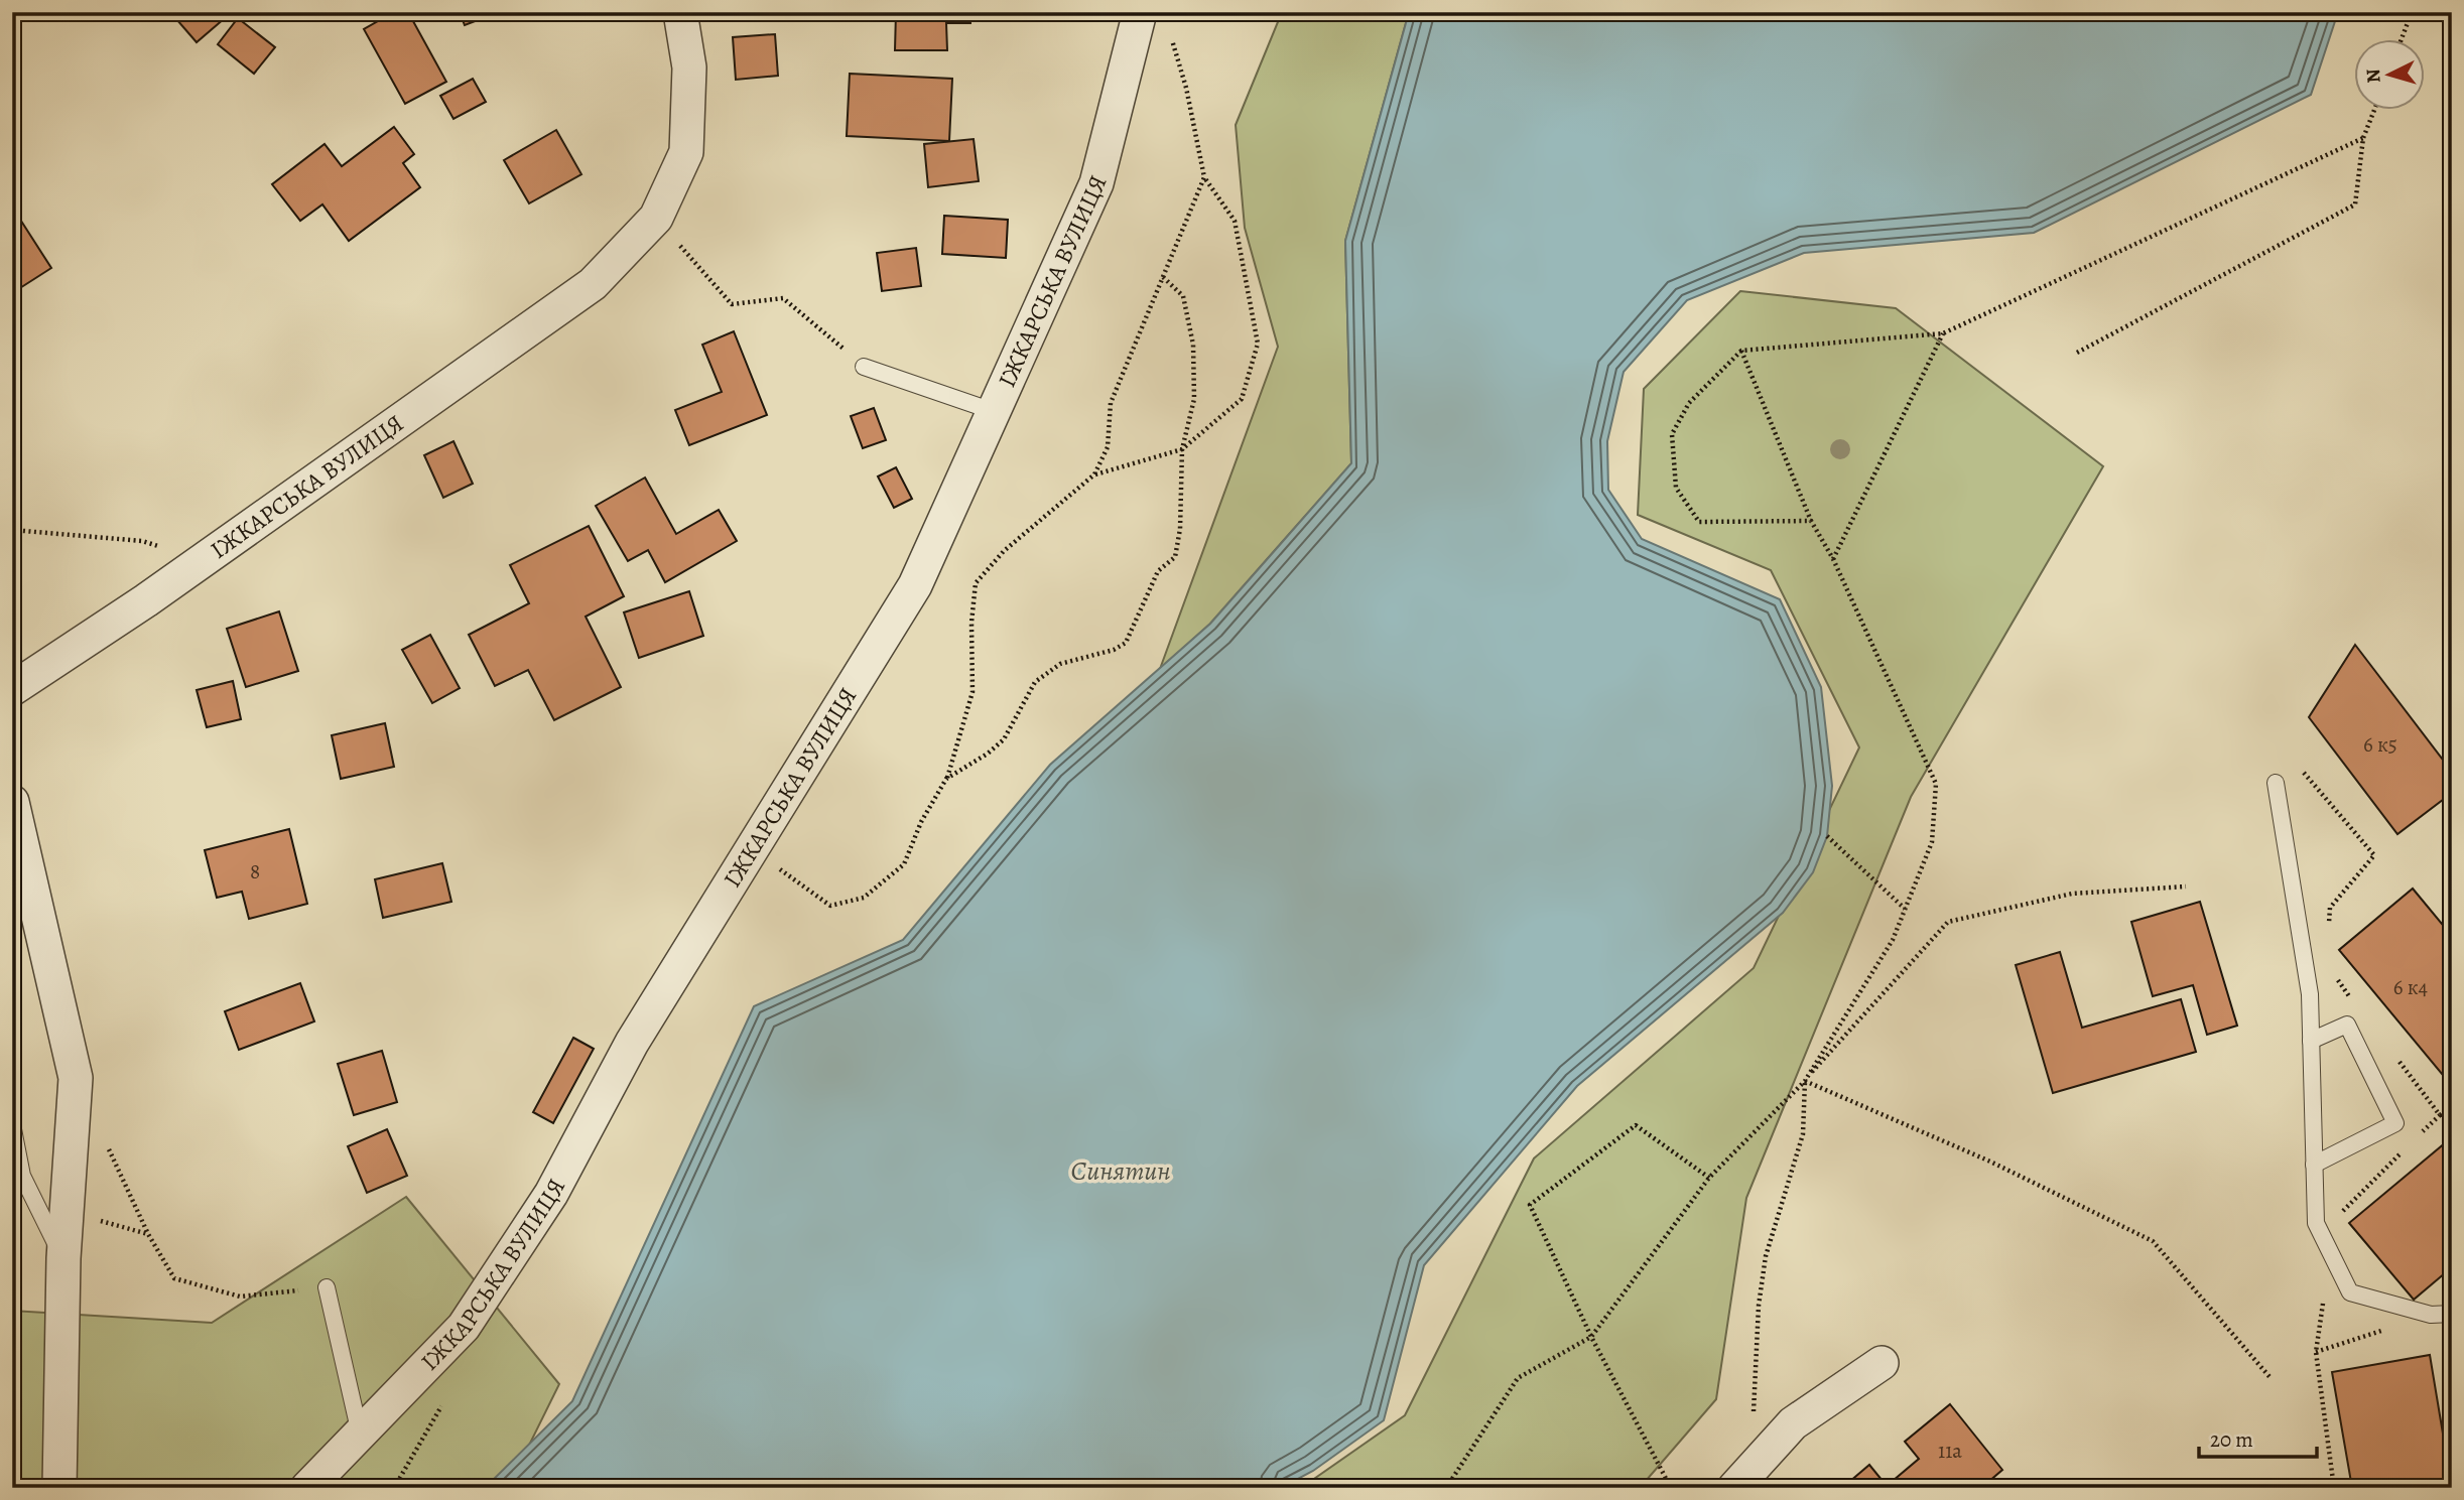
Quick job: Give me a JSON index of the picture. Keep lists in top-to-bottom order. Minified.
{"streets":{"street":["ІЖКАРСЬКА ВУЛИЦЯ"]},"water":["Синятин"],"house_numbers":["6 к5","8","6 к4","11а"],"scale_bar":"20 m","north":"left"}
